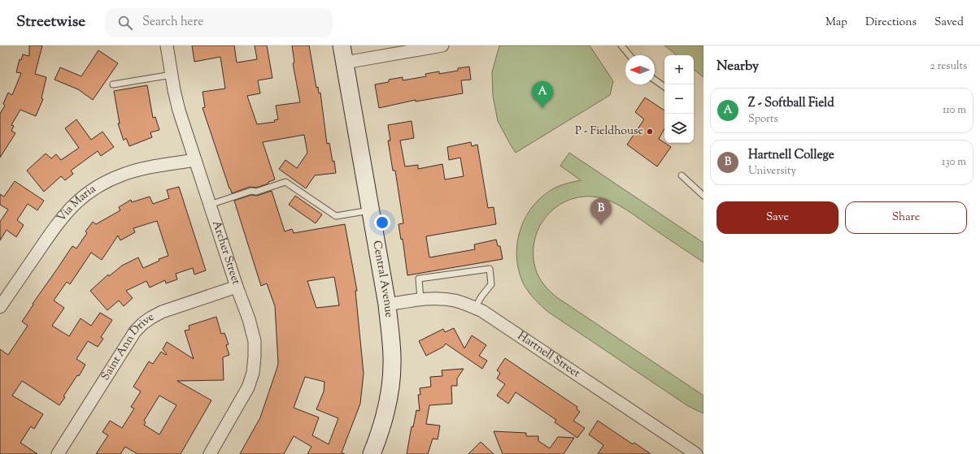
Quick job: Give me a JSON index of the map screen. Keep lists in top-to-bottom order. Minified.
{"streets":{"street":["Via Maria","Archer Street","Central Avenue","Saint Ann Drive","Hartnell Street"]},"crossings":[["Via Maria","Archer Street"],["Archer Street","Saint Ann Drive"],["Central Avenue","Hartnell Street"]],"places":["P - Fieldhouse"],"north":"left","page":{"header":"Streetwise","search":"Search here","nav":["Map","Directions","Saved"],"heading":["Nearby","2 results"],"map_buttons":["+","−"],"pins":["A","B"],"list":[{"mark":"A","name":"Z - Softball Field","note":"Sports","value":"110 m"},{"mark":"B","name":"Hartnell College","note":"University","value":"130 m"}],"buttons":["Save","Share"]}}
